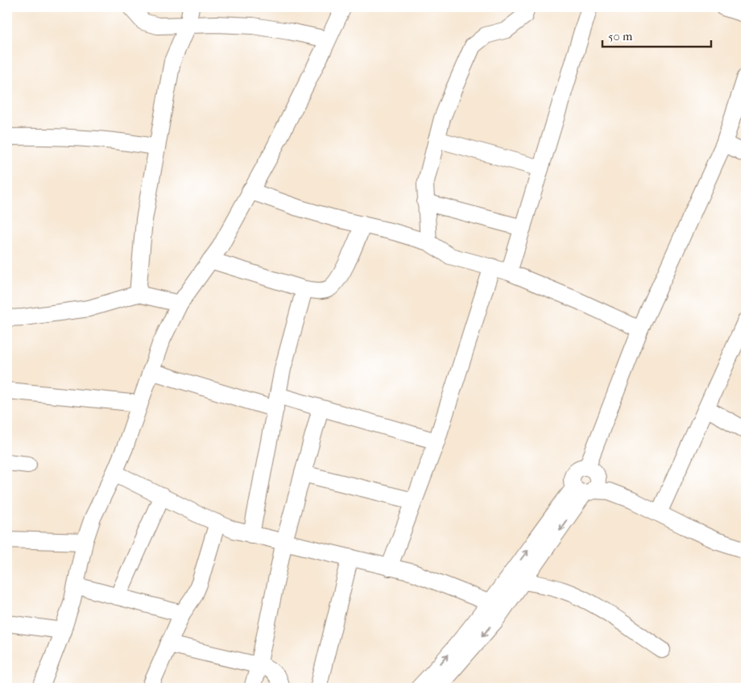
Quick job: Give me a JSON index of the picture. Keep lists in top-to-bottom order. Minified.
{"scale_bar":"50 m"}
